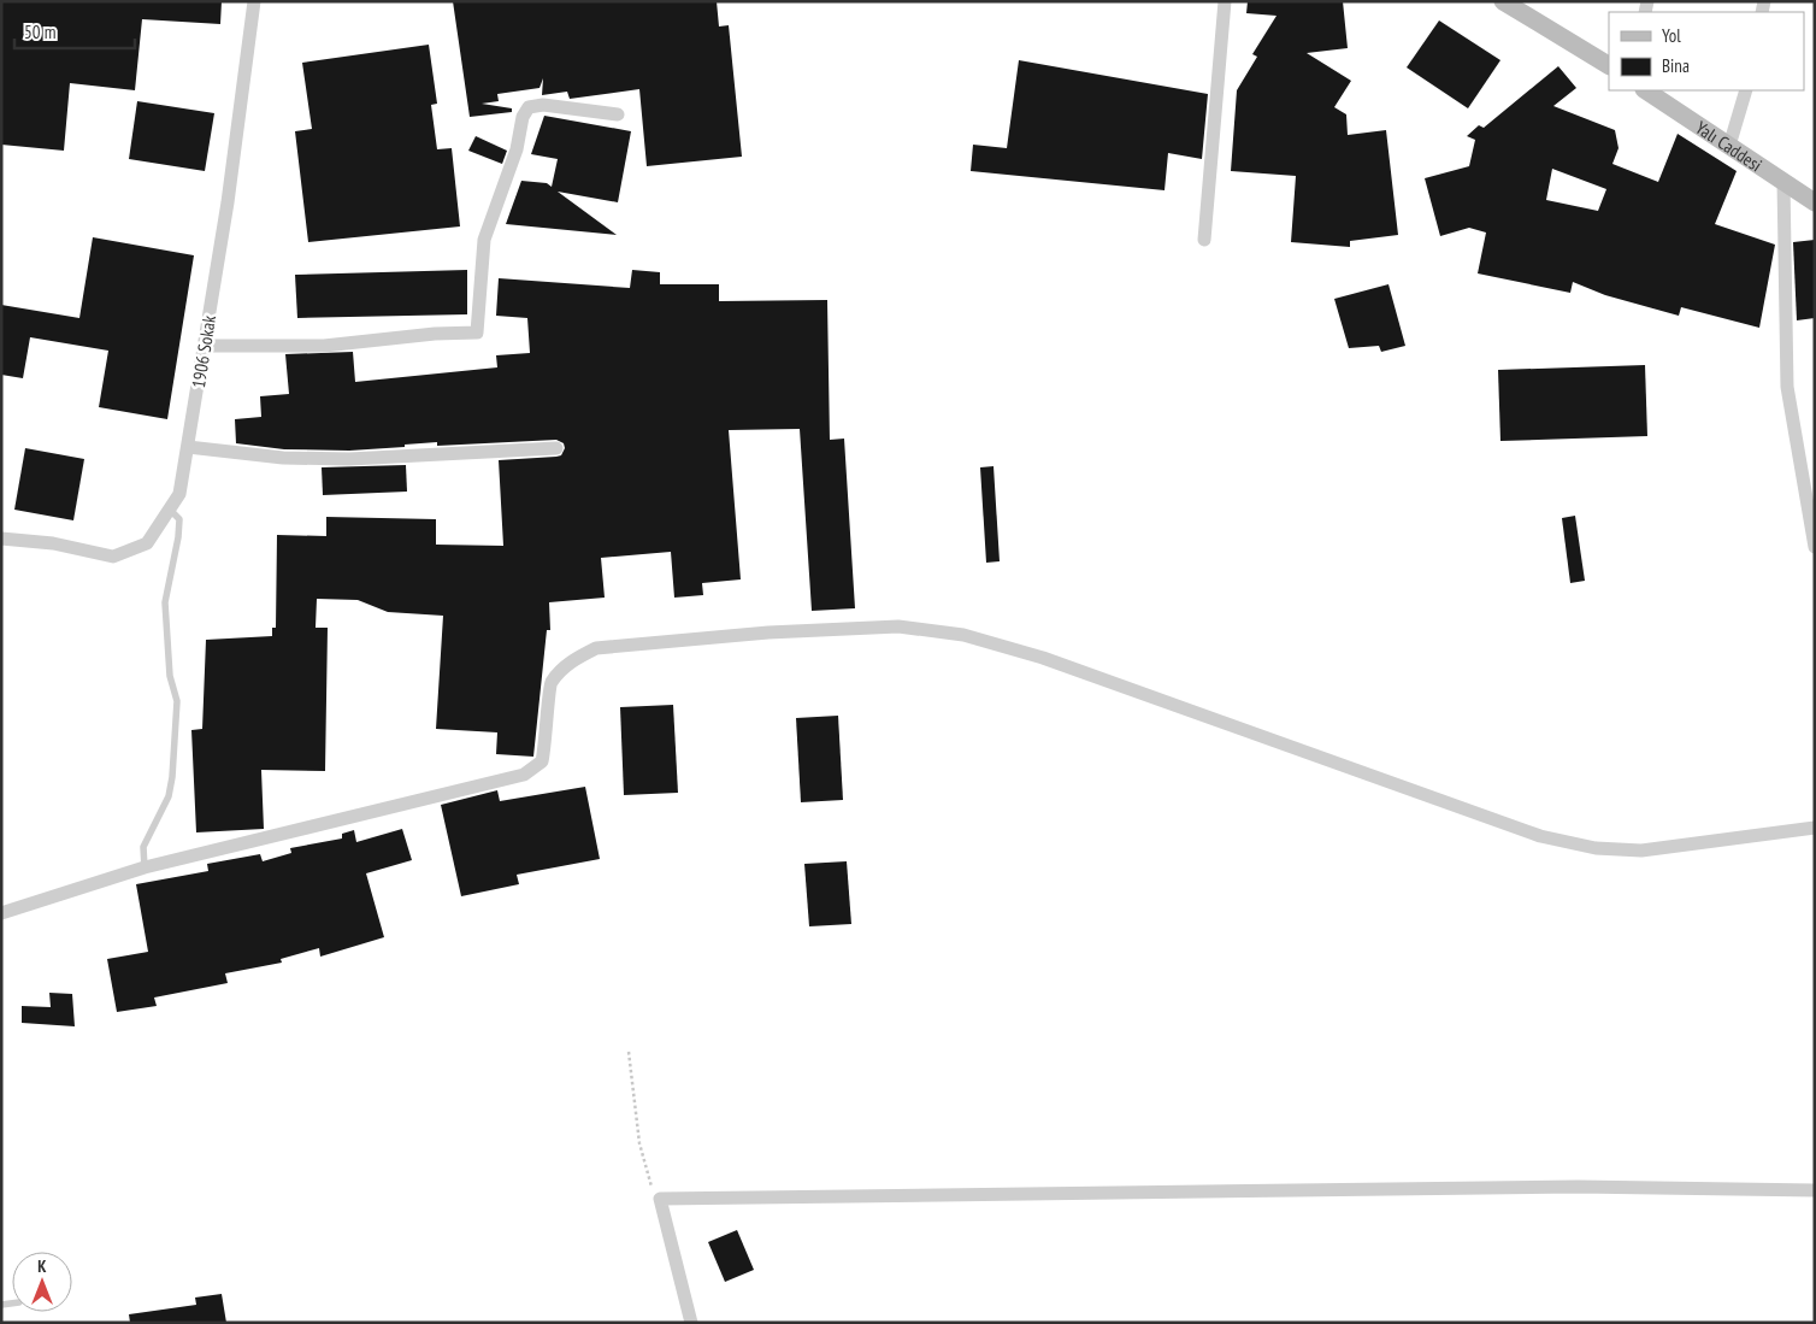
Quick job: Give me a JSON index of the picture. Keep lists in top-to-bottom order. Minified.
{"streets":{"street":["Yalı Caddesi","1906 Sokak"]},"legend":["Yol","Bina"],"scale_bar":"50 m","north":"top"}
